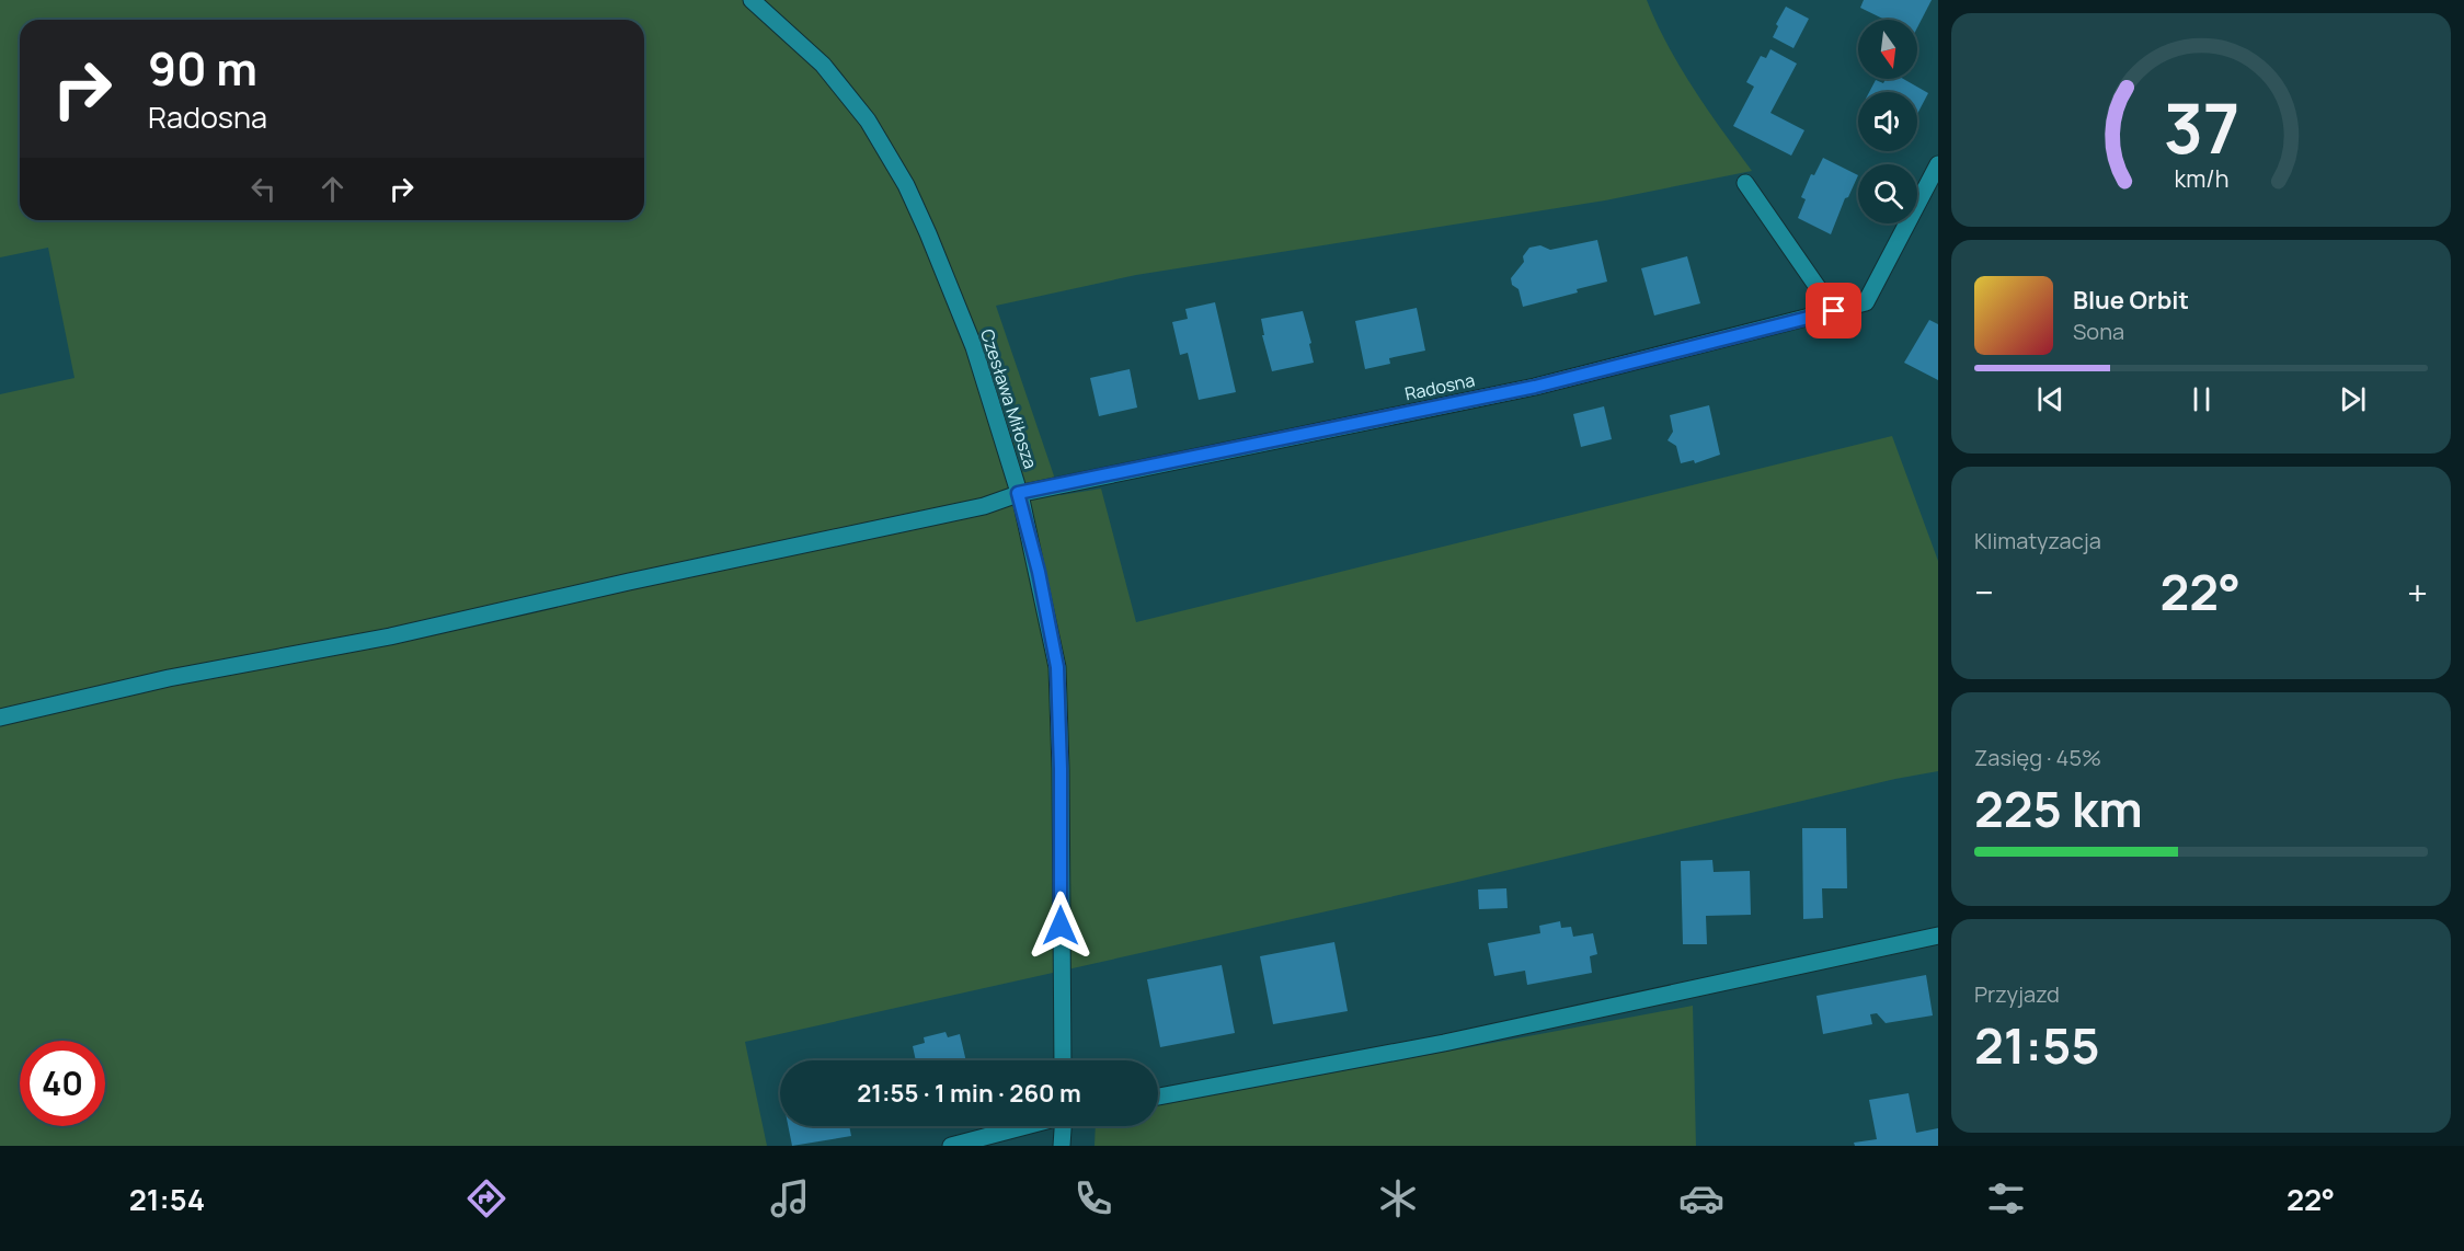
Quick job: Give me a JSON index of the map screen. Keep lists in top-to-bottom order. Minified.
{"streets":{"street":["Radosna","Czesława Miłosza"]},"crossings":[["Radosna","Czesława Miłosza"]],"north":"bottom","page":{"turn":["90 m","Radosna"],"song":["Blue Orbit","Sona"],"tile":["Klimatyzacja",["Zasięg · 45%","225 km"],["Przyjazd","21:55"]],"heat":["−","22°","+"],"limit":"40","trip":"21:55 · 1 min · 260 m","tabs":["21:54","22°"],"gauge":["37","km/h"]}}
